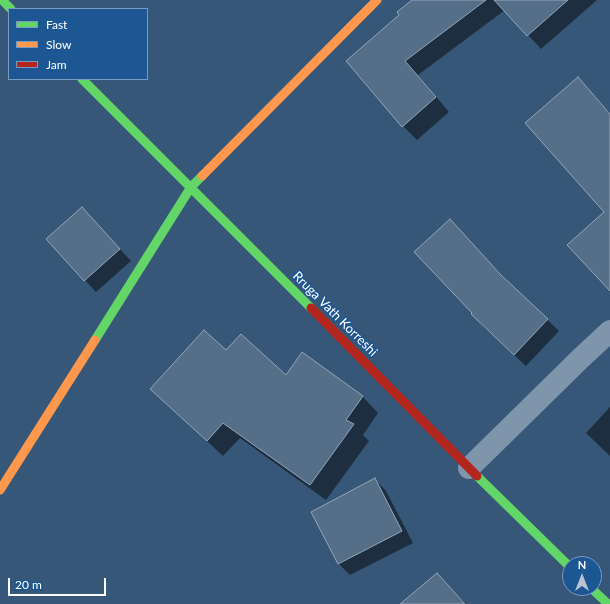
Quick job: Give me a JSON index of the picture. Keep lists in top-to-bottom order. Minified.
{"streets":{"main road":["Rruga Vath Korreshi"]},"legend":["Fast","Slow","Jam"],"scale_bar":"20 m","north":"top"}
